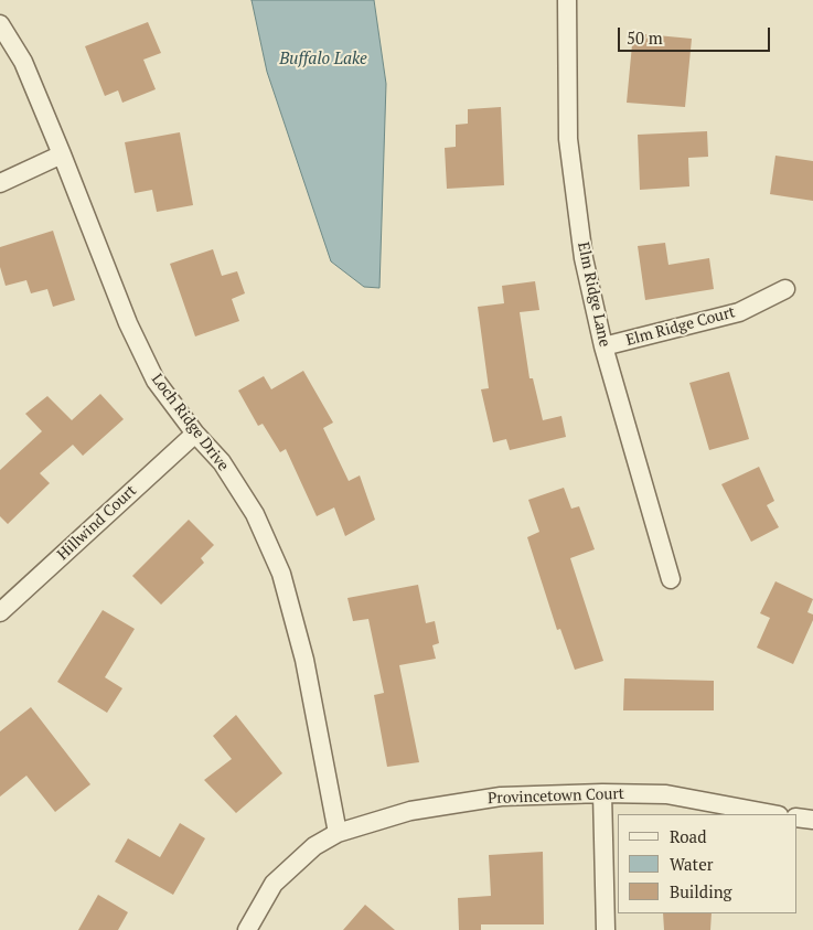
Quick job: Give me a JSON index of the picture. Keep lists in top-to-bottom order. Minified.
{"streets":{"street":["Elm Ridge Lane","Elm Ridge Court","Loch Ridge Drive","Hillwind Court","Provincetown Court"]},"crossings":[["Elm Ridge Lane","Elm Ridge Court"],["Loch Ridge Drive","Hillwind Court"],["Loch Ridge Drive","Provincetown Court"]],"water":["Buffalo Lake"],"legend":["Road","Water","Building"],"scale_bar":"50 m"}
